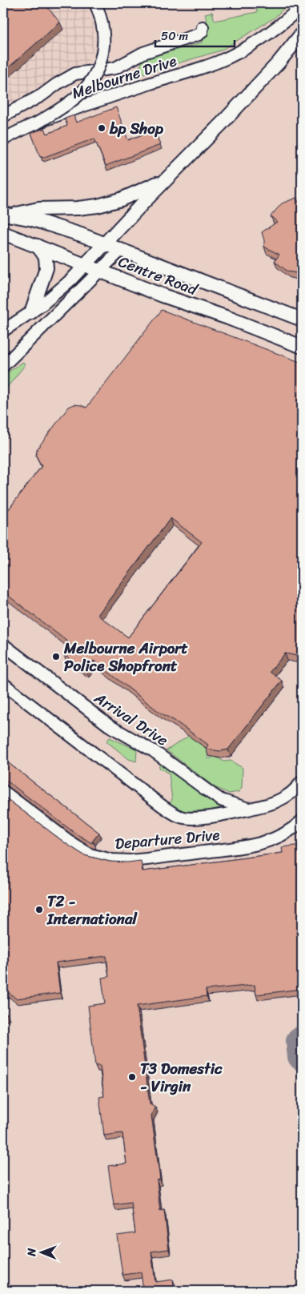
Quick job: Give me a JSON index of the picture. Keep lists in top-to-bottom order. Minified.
{"streets":{"main road":["Centre Road"],"street":["Melbourne Drive","Arrival Drive","Departure Drive"]},"places":["bp Shop","Melbourne Airport Police Shopfront","T2 - International","T3 Domestic - Virgin"],"scale_bar":"50 m","north":"left"}
